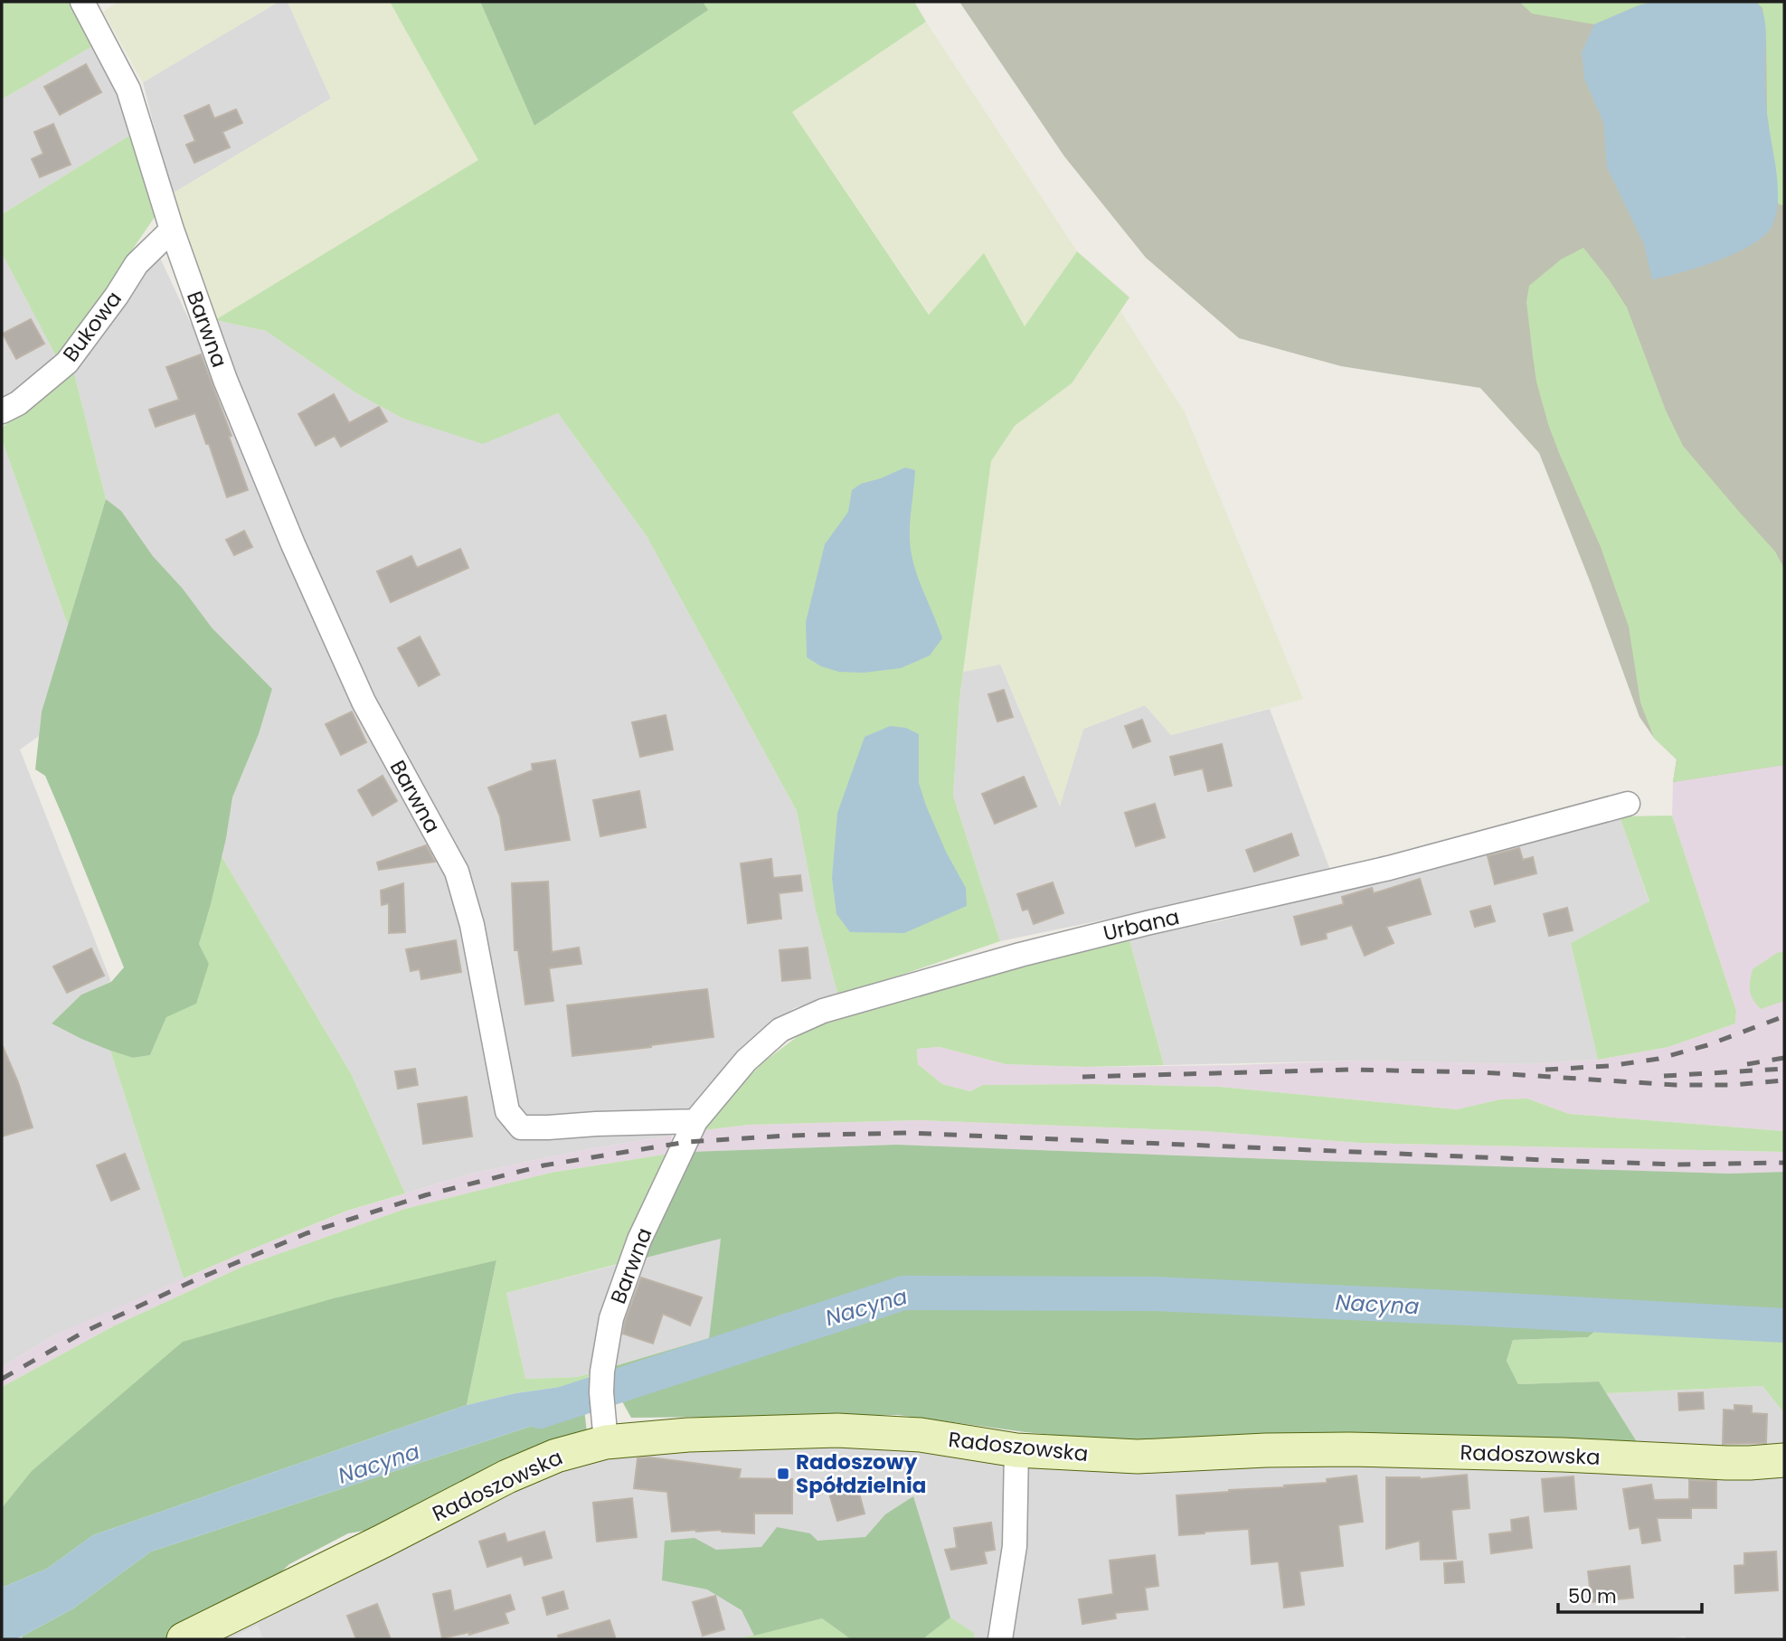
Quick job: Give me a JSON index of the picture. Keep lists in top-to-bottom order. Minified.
{"streets":{"street":["Bukowa","Barwna","Urbana","Radoszowska"]},"crossings":[["Bukowa","Barwna"],["Barwna","Urbana"],["Barwna","Radoszowska"]],"water":["Nacyna"],"places":{"transit":["Radoszowy Spółdzielnia"]},"scale_bar":"50 m"}
